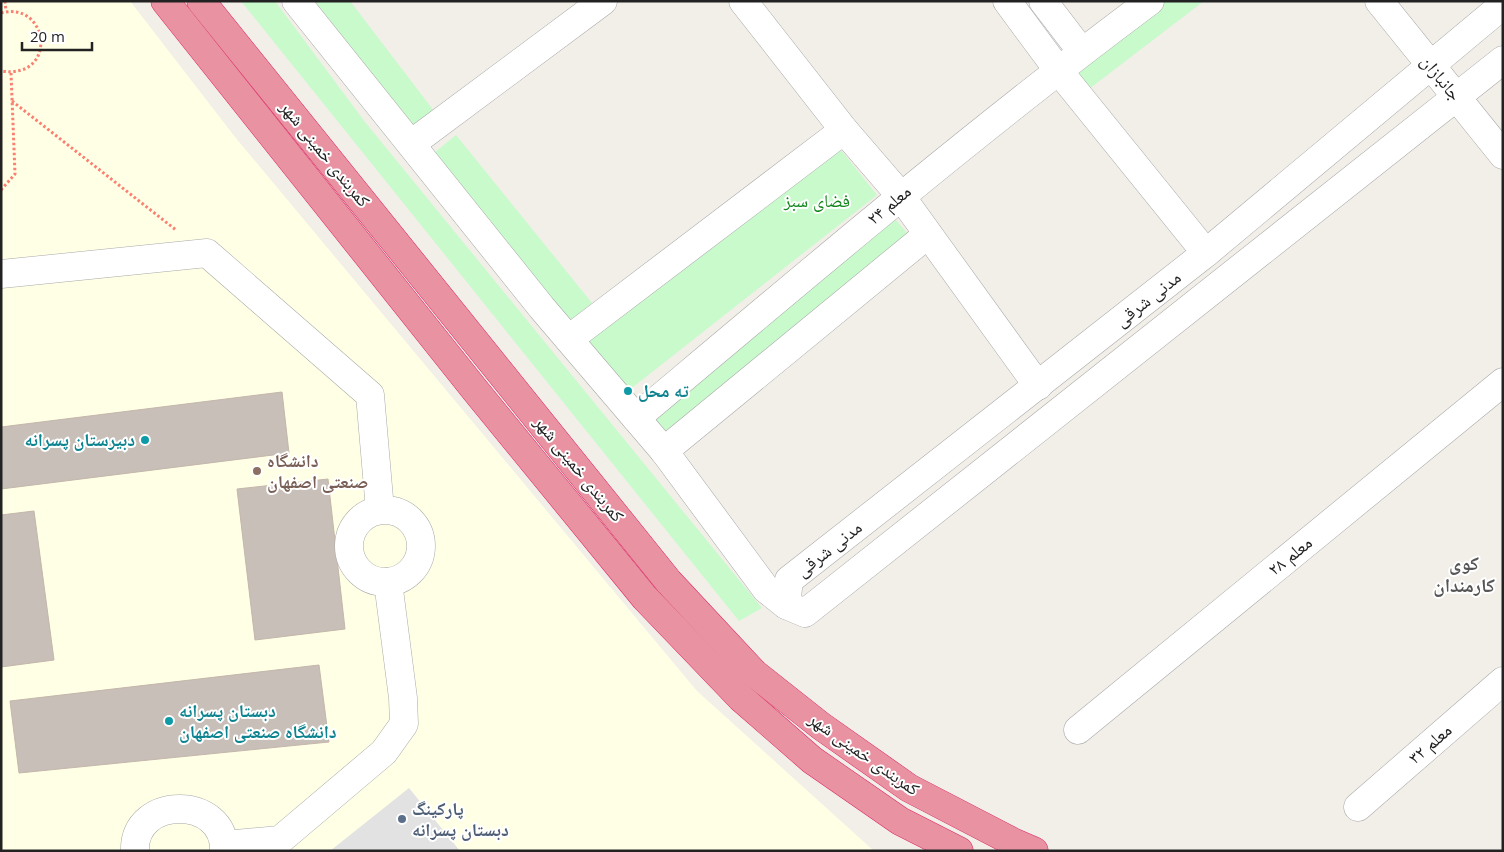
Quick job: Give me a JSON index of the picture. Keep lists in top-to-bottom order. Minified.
{"streets":{"highway":["کمربندی خمینی شهر"],"street":["جانبازان","معلم ۲۴","مدنی شرقی","معلم ۲۸","معلم ۳۲"]},"crossings":[["جانبازان","مدنی شرقی"]],"districts":["کوی کارمندان"],"parks":["فضای سبز"],"places":["ته محل","دبیرستان پسرانه","دانشگاه صنعتی اصفهان","دبستان پسرانه دانشگاه صنعتی اصفهان","پارکینگ دبستان پسرانه"],"scale_bar":"20 m"}
